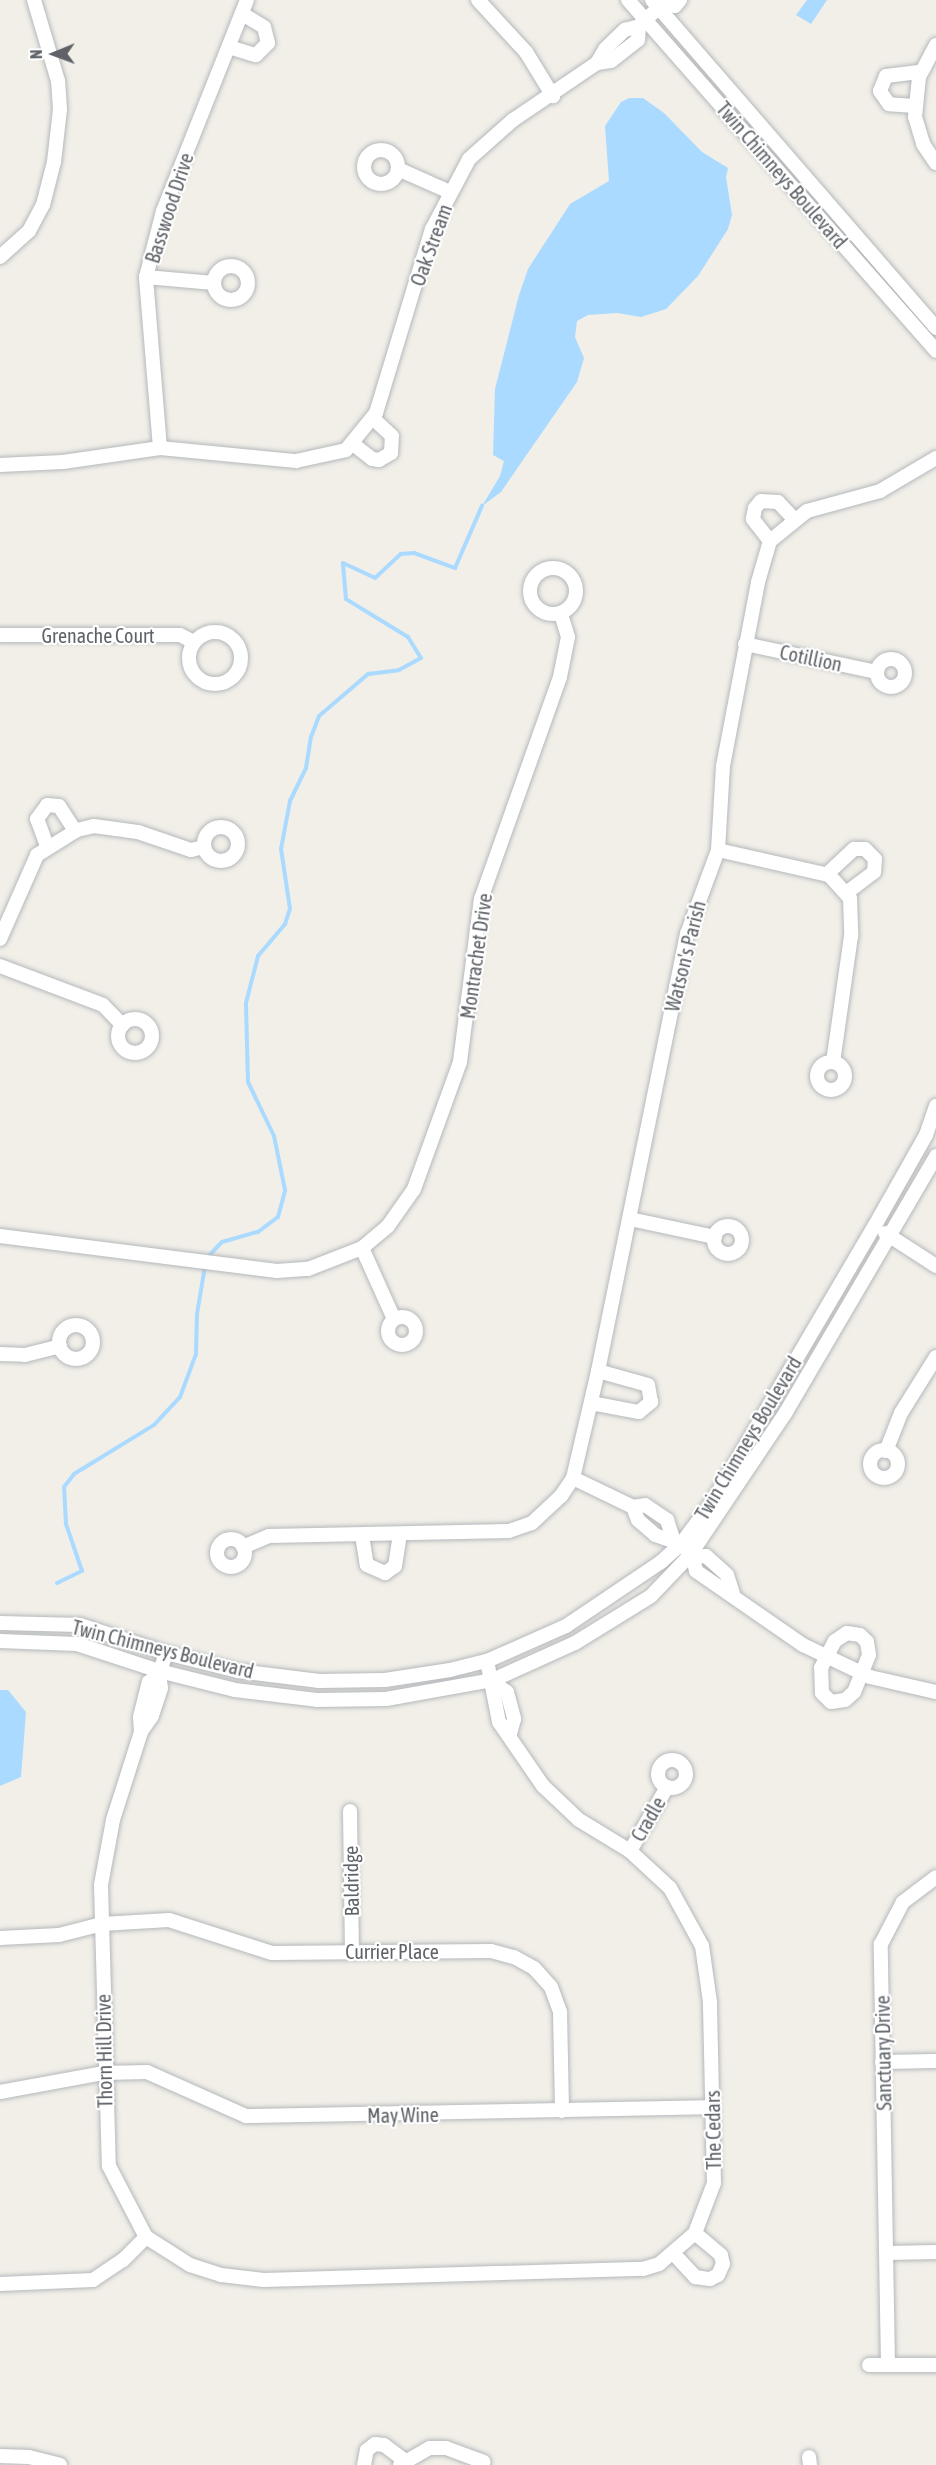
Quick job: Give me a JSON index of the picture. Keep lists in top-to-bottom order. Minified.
{"streets":{"street":["Twin Chimneys Boulevard","Basswood Drive","Oak Stream","Grenache Court","Cotillion","Montrachet Drive","Watson's Parish","Cradle","Baldridge","Currier Place","Thorn Hill Drive","Sanctuary Drive","May Wine","The Cedars"]},"crossings":[["Twin Chimneys Boulevard","Oak Stream"],["Twin Chimneys Boulevard","Thorn Hill Drive"],["Twin Chimneys Boulevard","The Cedars"],["Basswood Drive","Oak Stream"],["Cotillion","Watson's Parish"],["Cradle","The Cedars"],["Baldridge","Currier Place"],["Currier Place","Thorn Hill Drive"],["Currier Place","May Wine"],["Thorn Hill Drive","May Wine"],["Thorn Hill Drive","The Cedars"],["May Wine","The Cedars"]],"north":"left"}
